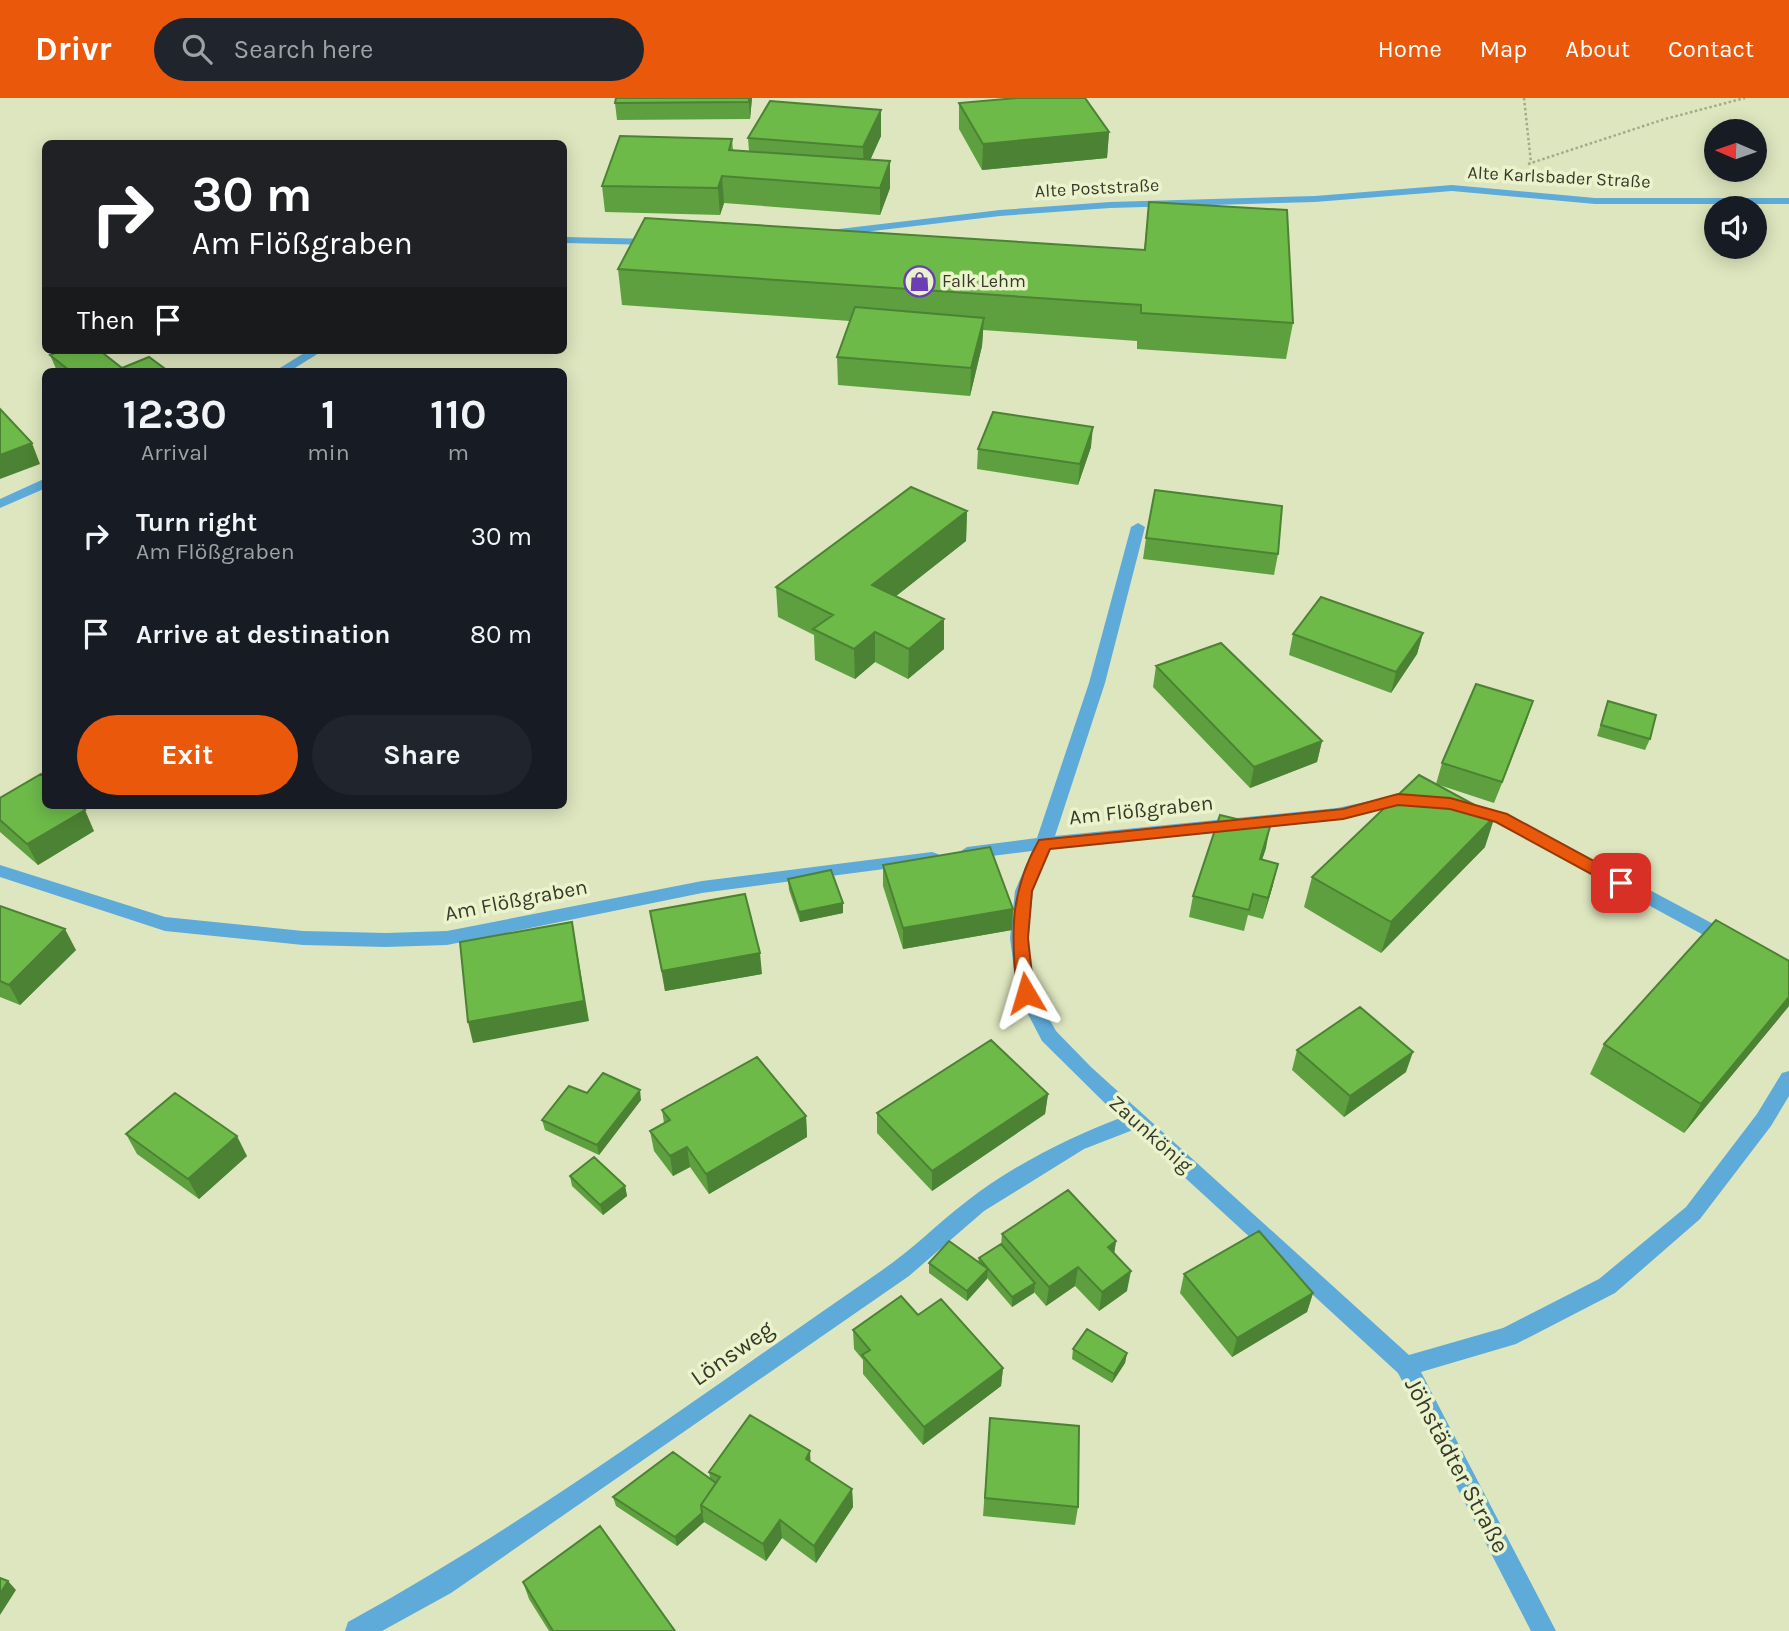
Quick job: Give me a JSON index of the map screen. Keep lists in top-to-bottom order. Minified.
{"streets":{"street":["Alte Karlsbader Straße","Alte Poststraße","Am Flößgraben","Zaunkönig","Lönsweg","Jöhstädter Straße"]},"crossings":[["Alte Karlsbader Straße","Alte Poststraße"],["Am Flößgraben","Zaunkönig"],["Zaunkönig","Lönsweg"],["Zaunkönig","Jöhstädter Straße"]],"places":{"shop":["Falk Lehm"]},"north":"left","page":{"header":"Drivr","search":"Search here","nav":["Home","Map","About","Contact"],"turn":["30 m","Am Flößgraben"],"then":"Then","eta":["12:30","Arrival","1","min","110","m"],"list":[{"name":"Turn right","note":"Am Flößgraben","value":"30 m"},{"name":"Arrive at destination","value":"80 m"}],"buttons":["Exit","Share"]}}
